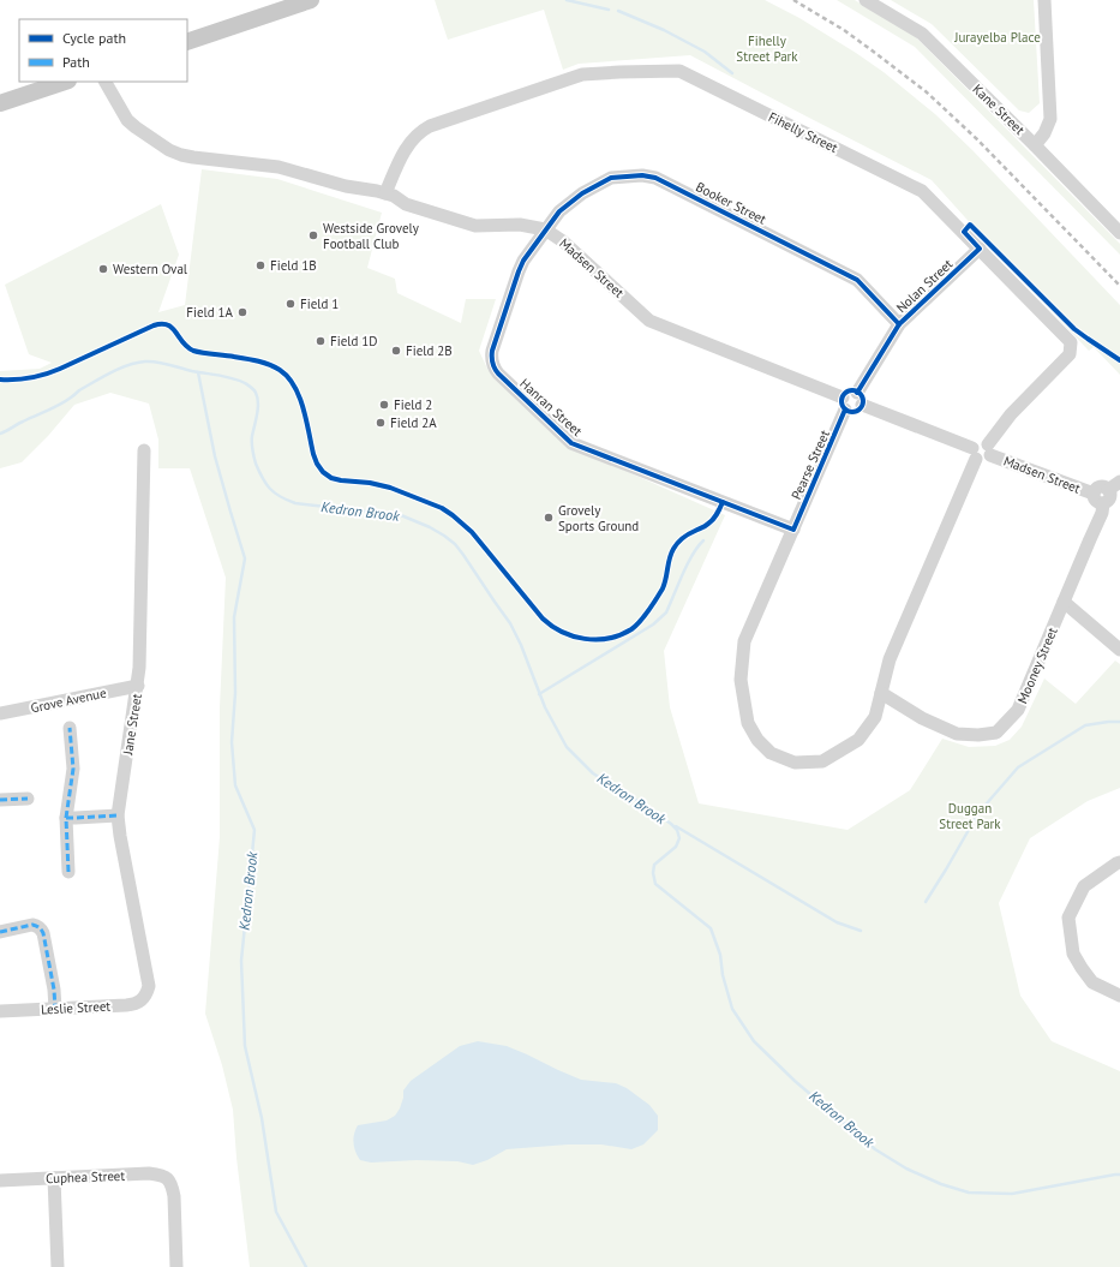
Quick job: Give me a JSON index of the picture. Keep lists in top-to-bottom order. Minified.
{"streets":{"street":["Kane Street","Fihelly Street","Booker Street","Madsen Street","Nolan Street","Hanran Street","Pearse Street","Mooney Street","Grove Avenue","Jane Street","Leslie Street","Cuphea Street"]},"crossings":[["Fihelly Street","Madsen Street"],["Fihelly Street","Nolan Street"],["Booker Street","Madsen Street"],["Booker Street","Nolan Street"],["Booker Street","Hanran Street"],["Madsen Street","Nolan Street"],["Madsen Street","Hanran Street"],["Madsen Street","Pearse Street"],["Madsen Street","Mooney Street"],["Nolan Street","Pearse Street"],["Hanran Street","Pearse Street"],["Pearse Street","Mooney Street"],["Grove Avenue","Jane Street"],["Jane Street","Leslie Street"]],"water":["Kedron Brook"],"parks":["Jurayelba Place","Fihelly Street Park","Duggan Street Park"],"places":["Westside Grovely Football Club","Field 1B","Western Oval","Field 1","Field 1A","Field 1D","Field 2B","Field 2","Field 2A","Grovely Sports Ground"],"legend":["Cycle path","Path"]}
